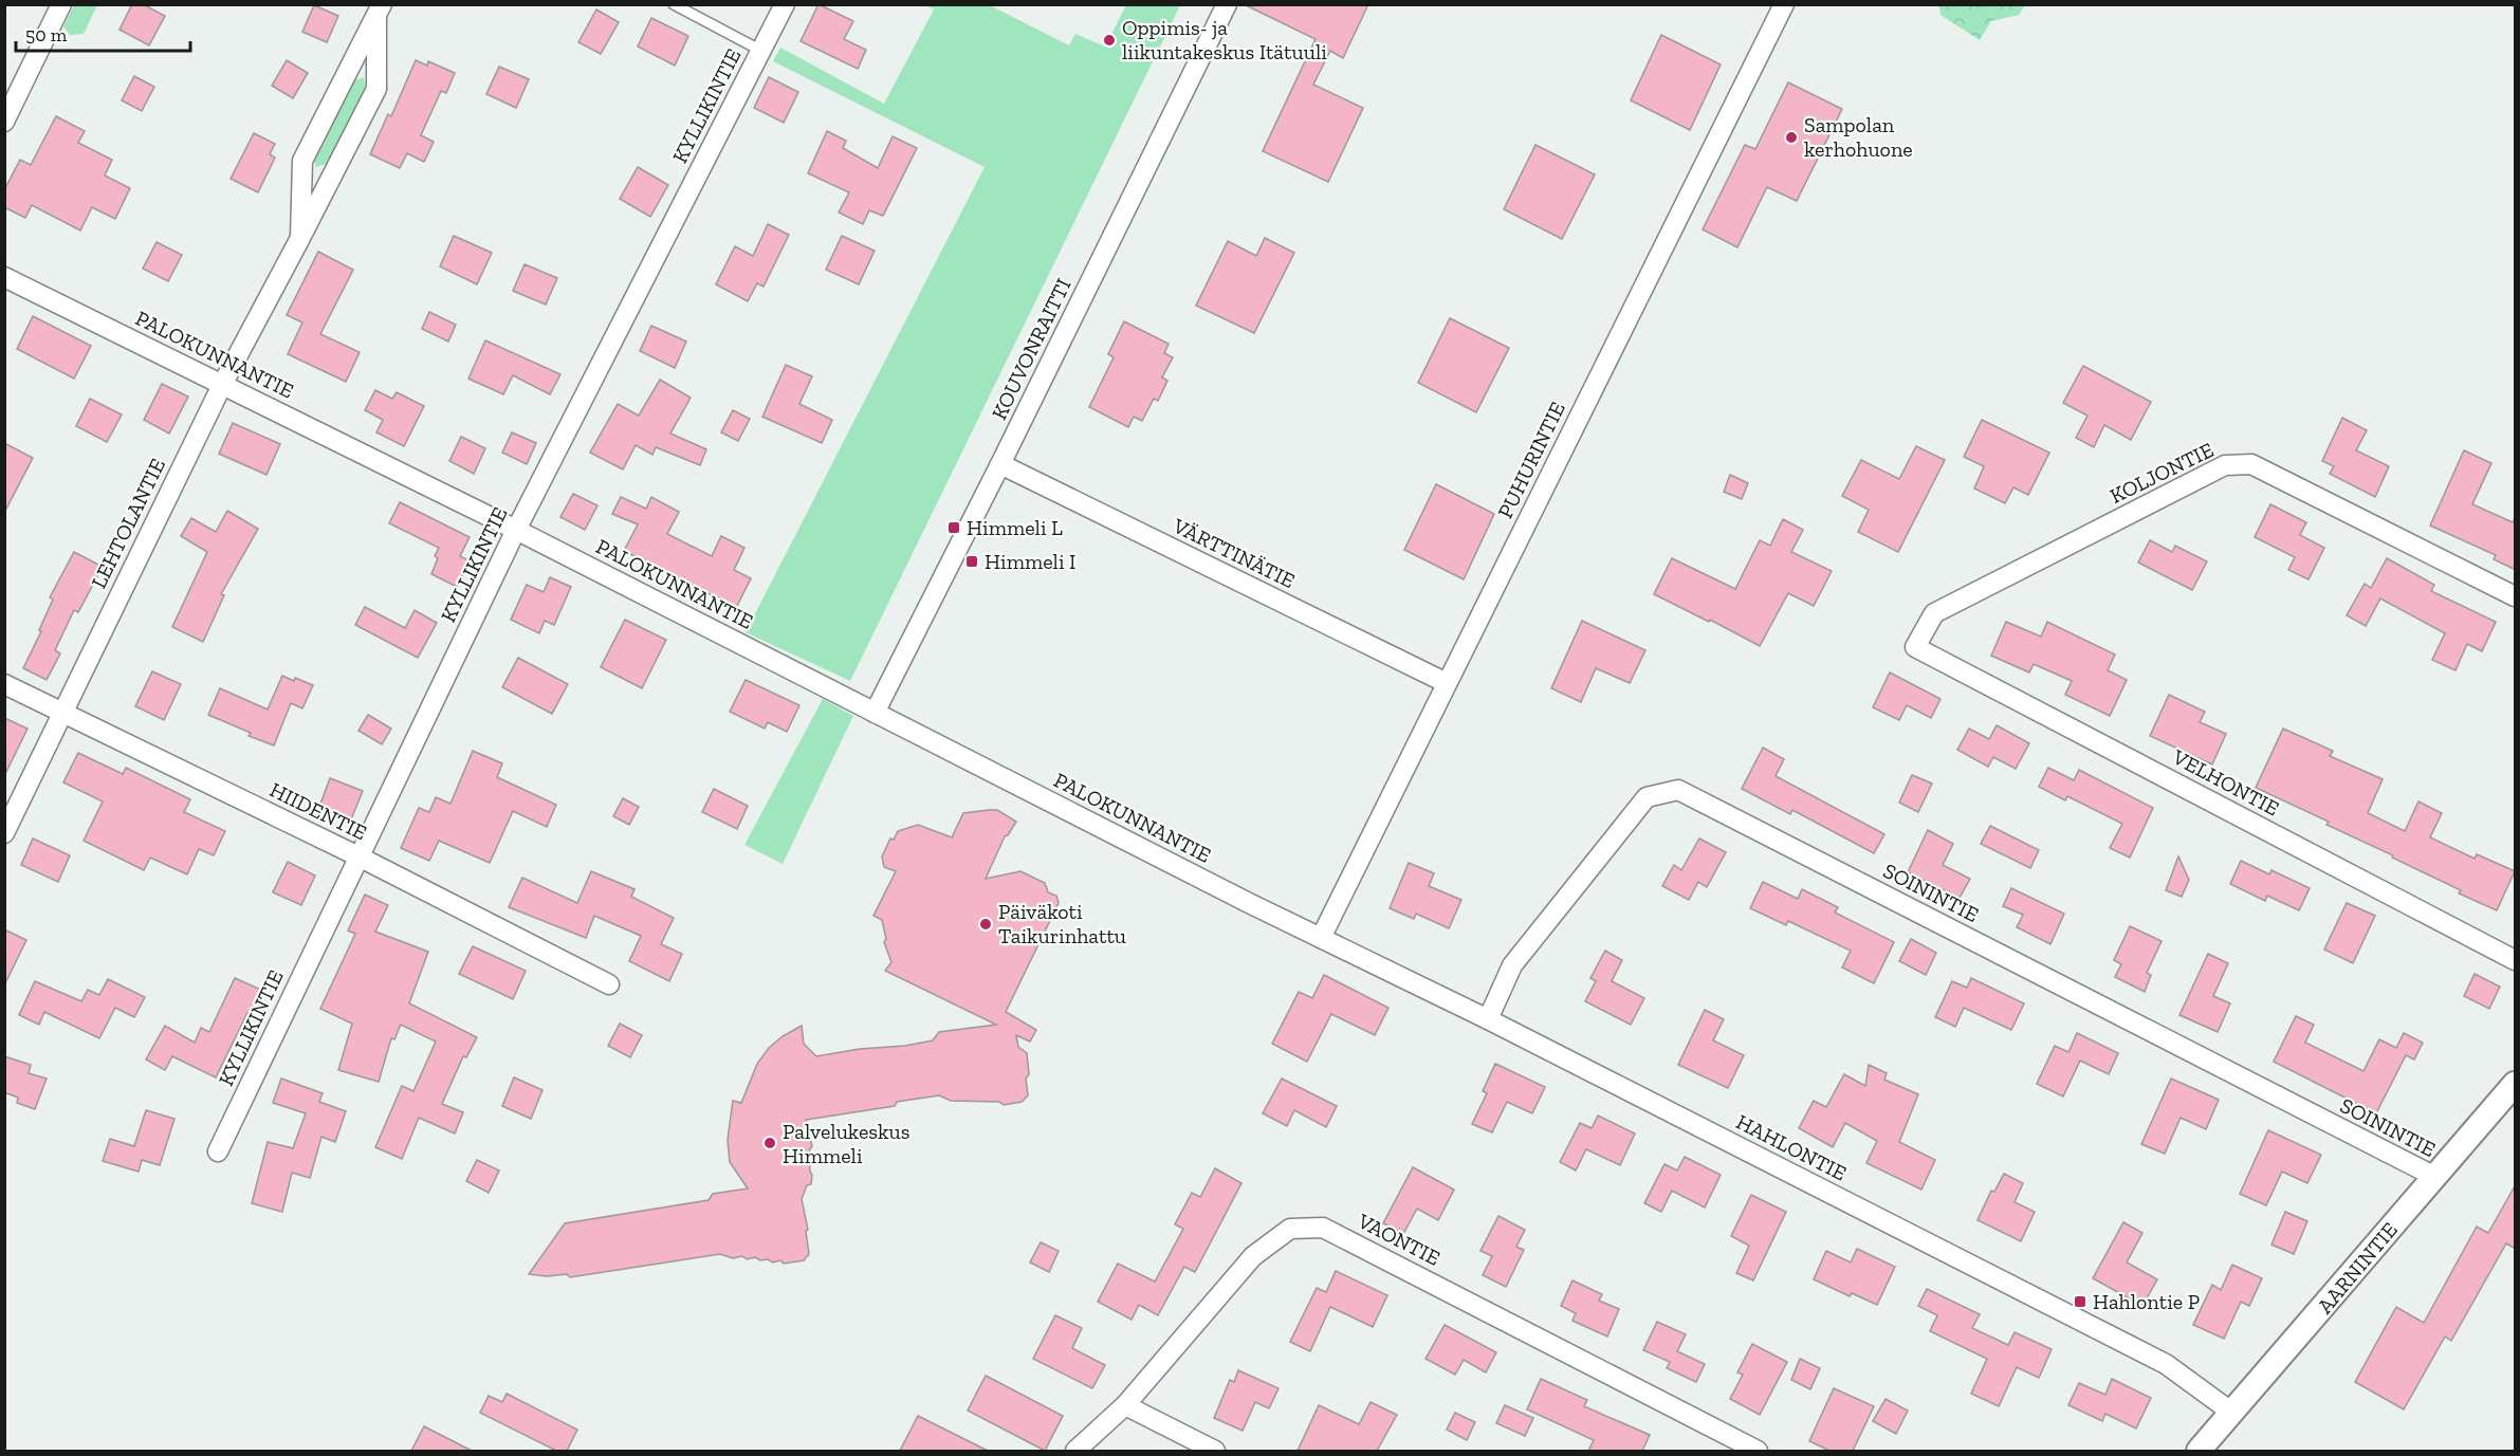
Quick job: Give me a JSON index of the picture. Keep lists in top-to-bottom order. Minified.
{"streets":{"street":["KYLLIKINTIE","KOUVONRAITTI","PALOKUNNANTIE","PUHURINTIE","KOLJONTIE","LEHTOLANTIE","VÄRTTINÄTIE","VELHONTIE","HIIDENTIE","SOININTIE","HAHLONTIE","VAONTIE","AARNINTIE"]},"crossings":[["KYLLIKINTIE","PALOKUNNANTIE"],["KYLLIKINTIE","HIIDENTIE"],["KOUVONRAITTI","PALOKUNNANTIE"],["KOUVONRAITTI","VÄRTTINÄTIE"],["PALOKUNNANTIE","PUHURINTIE"],["PALOKUNNANTIE","LEHTOLANTIE"],["PALOKUNNANTIE","HAHLONTIE"],["PUHURINTIE","VÄRTTINÄTIE"],["PUHURINTIE","HAHLONTIE"],["KOLJONTIE","VELHONTIE"],["LEHTOLANTIE","HIIDENTIE"],["SOININTIE","HAHLONTIE"],["SOININTIE","AARNINTIE"],["HAHLONTIE","AARNINTIE"]],"places":{"other":["Oppimis- ja liikuntakeskus Itätuuli","Sampolan kerhohuone","Päiväkoti Taikurinhattu","Palvelukeskus Himmeli"],"transit":["Himmeli L","Himmeli I","Hahlontie P"]},"scale_bar":"50 m"}
